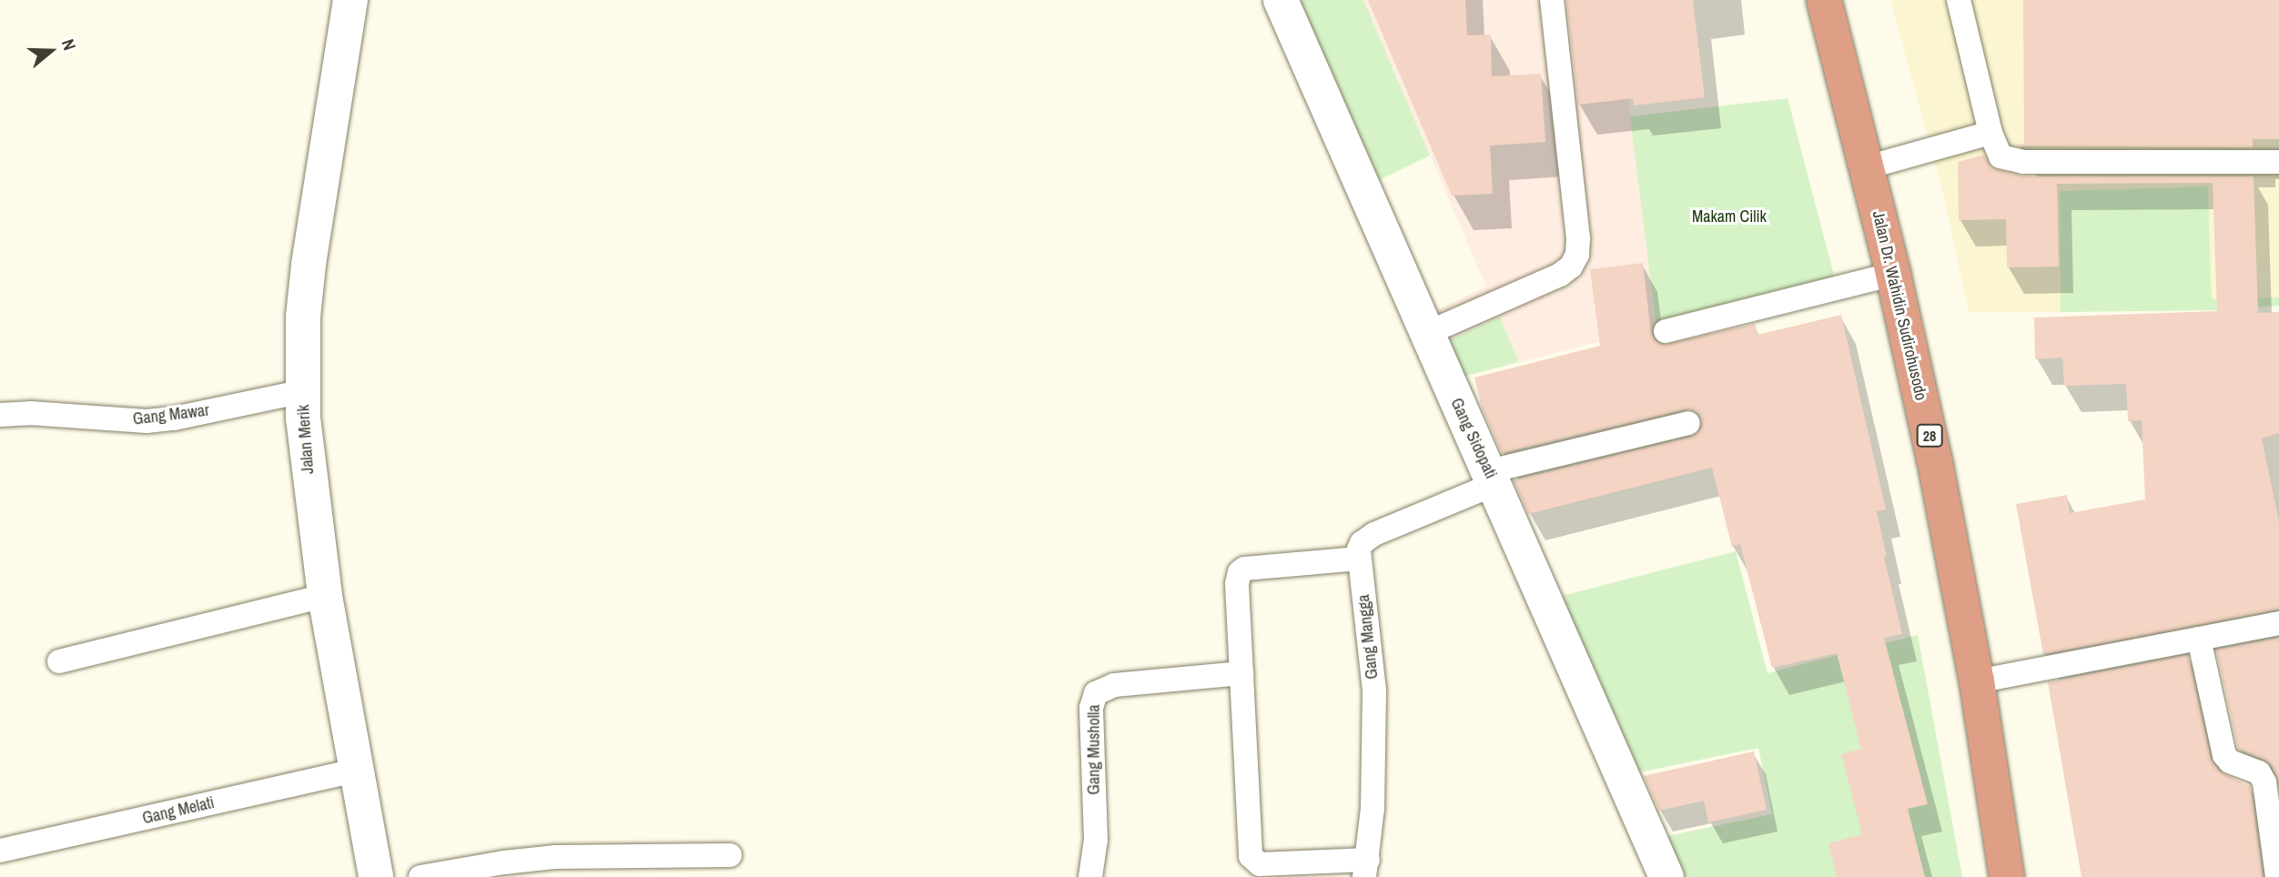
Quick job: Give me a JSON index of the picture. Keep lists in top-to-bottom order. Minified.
{"streets":{"highway":["Jalan Dr. Wahidin Sudirohusodo","28"],"street":["Gang Sidopati","Jalan Merik"],"lane":["Gang Mawar","Gang Mangga","Gang Musholla","Gang Melati"]},"crossings":[["Gang Mawar","Jalan Merik"],["Jalan Merik","Gang Melati"]],"parks":["Makam Cilik"],"north":"right"}
